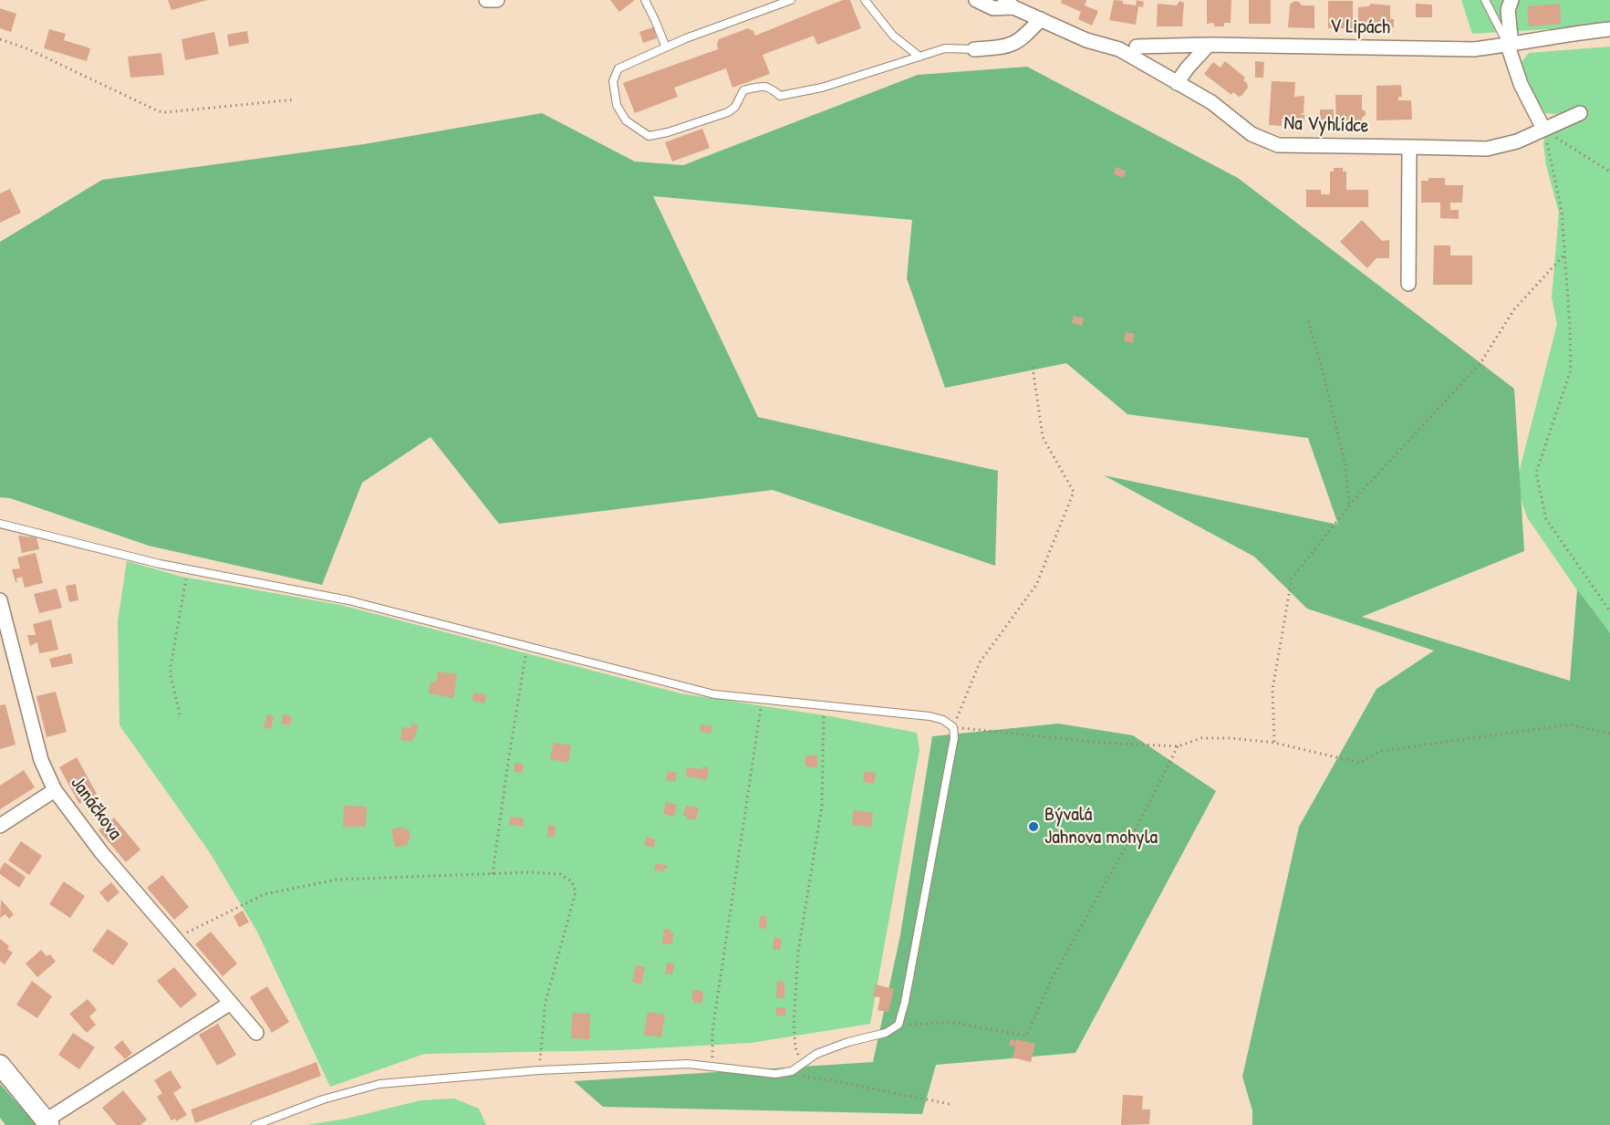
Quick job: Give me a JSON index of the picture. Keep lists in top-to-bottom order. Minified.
{"streets":{"street":["V Lipách","Na Vyhlídce","Janáčkova"]},"places":["Bývalá Jahnova mohyla"]}
